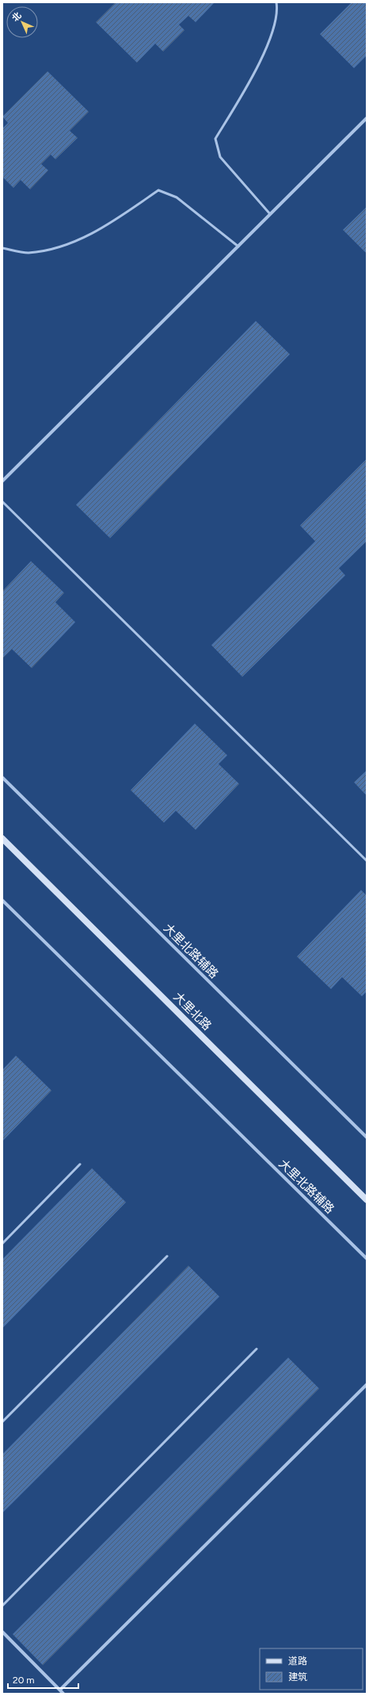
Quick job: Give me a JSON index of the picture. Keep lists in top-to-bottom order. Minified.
{"streets":{"main road":["大里北路"],"street":["大里北路辅路"]},"legend":["道路","建筑"],"scale_bar":"20 m","north":"top left"}
